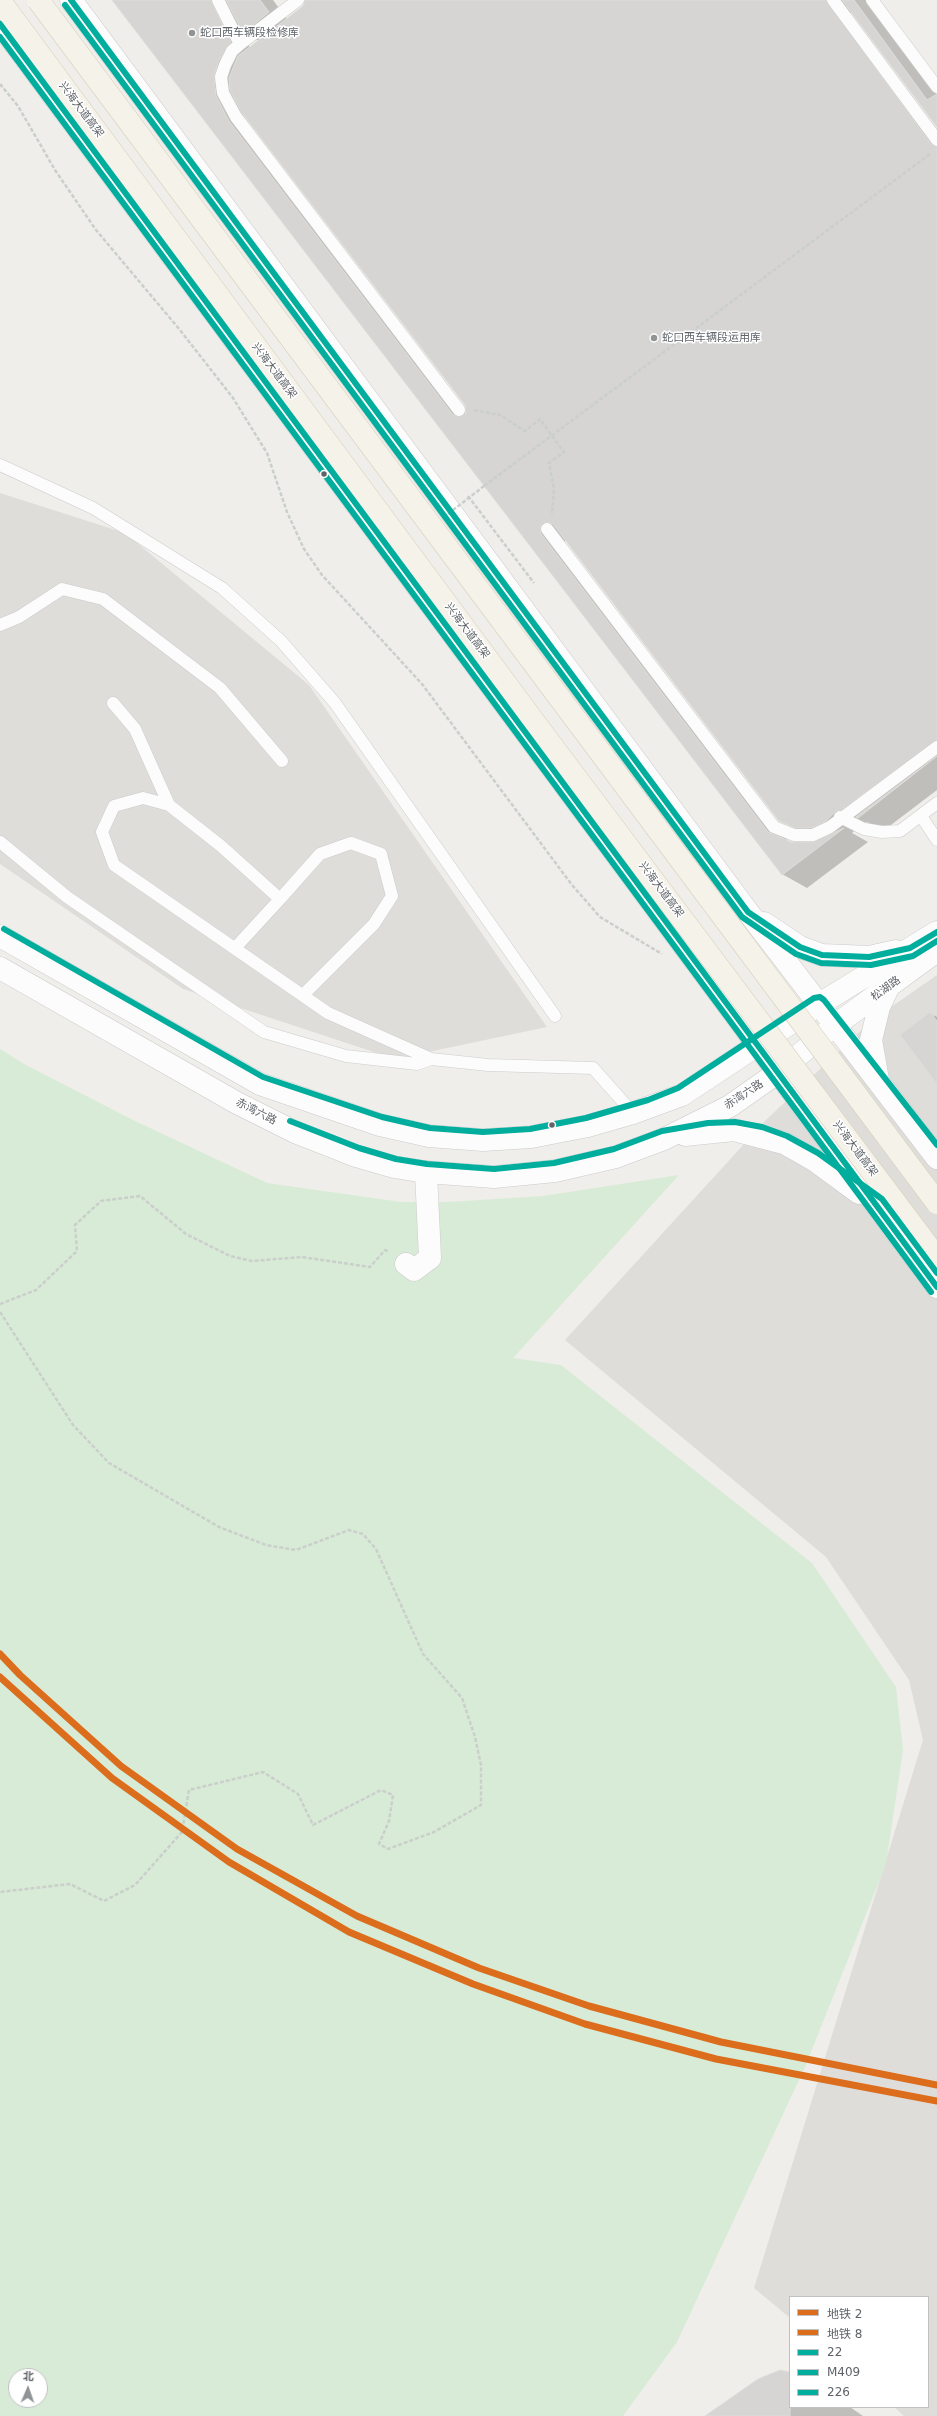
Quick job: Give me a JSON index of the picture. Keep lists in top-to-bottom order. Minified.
{"streets":{"main road":["兴海大道高架"],"street":["松湖路","赤湾六路"]},"crossings":[["松湖路","赤湾六路"]],"places":["蛇口西车辆段检修库","蛇口西车辆段运用库"],"lines":["transit line 22","transit line M409","transit line 226","metro line 2","metro line 8"],"legend":["地铁 2","地铁 8","22","M409","226"],"north":"top"}
